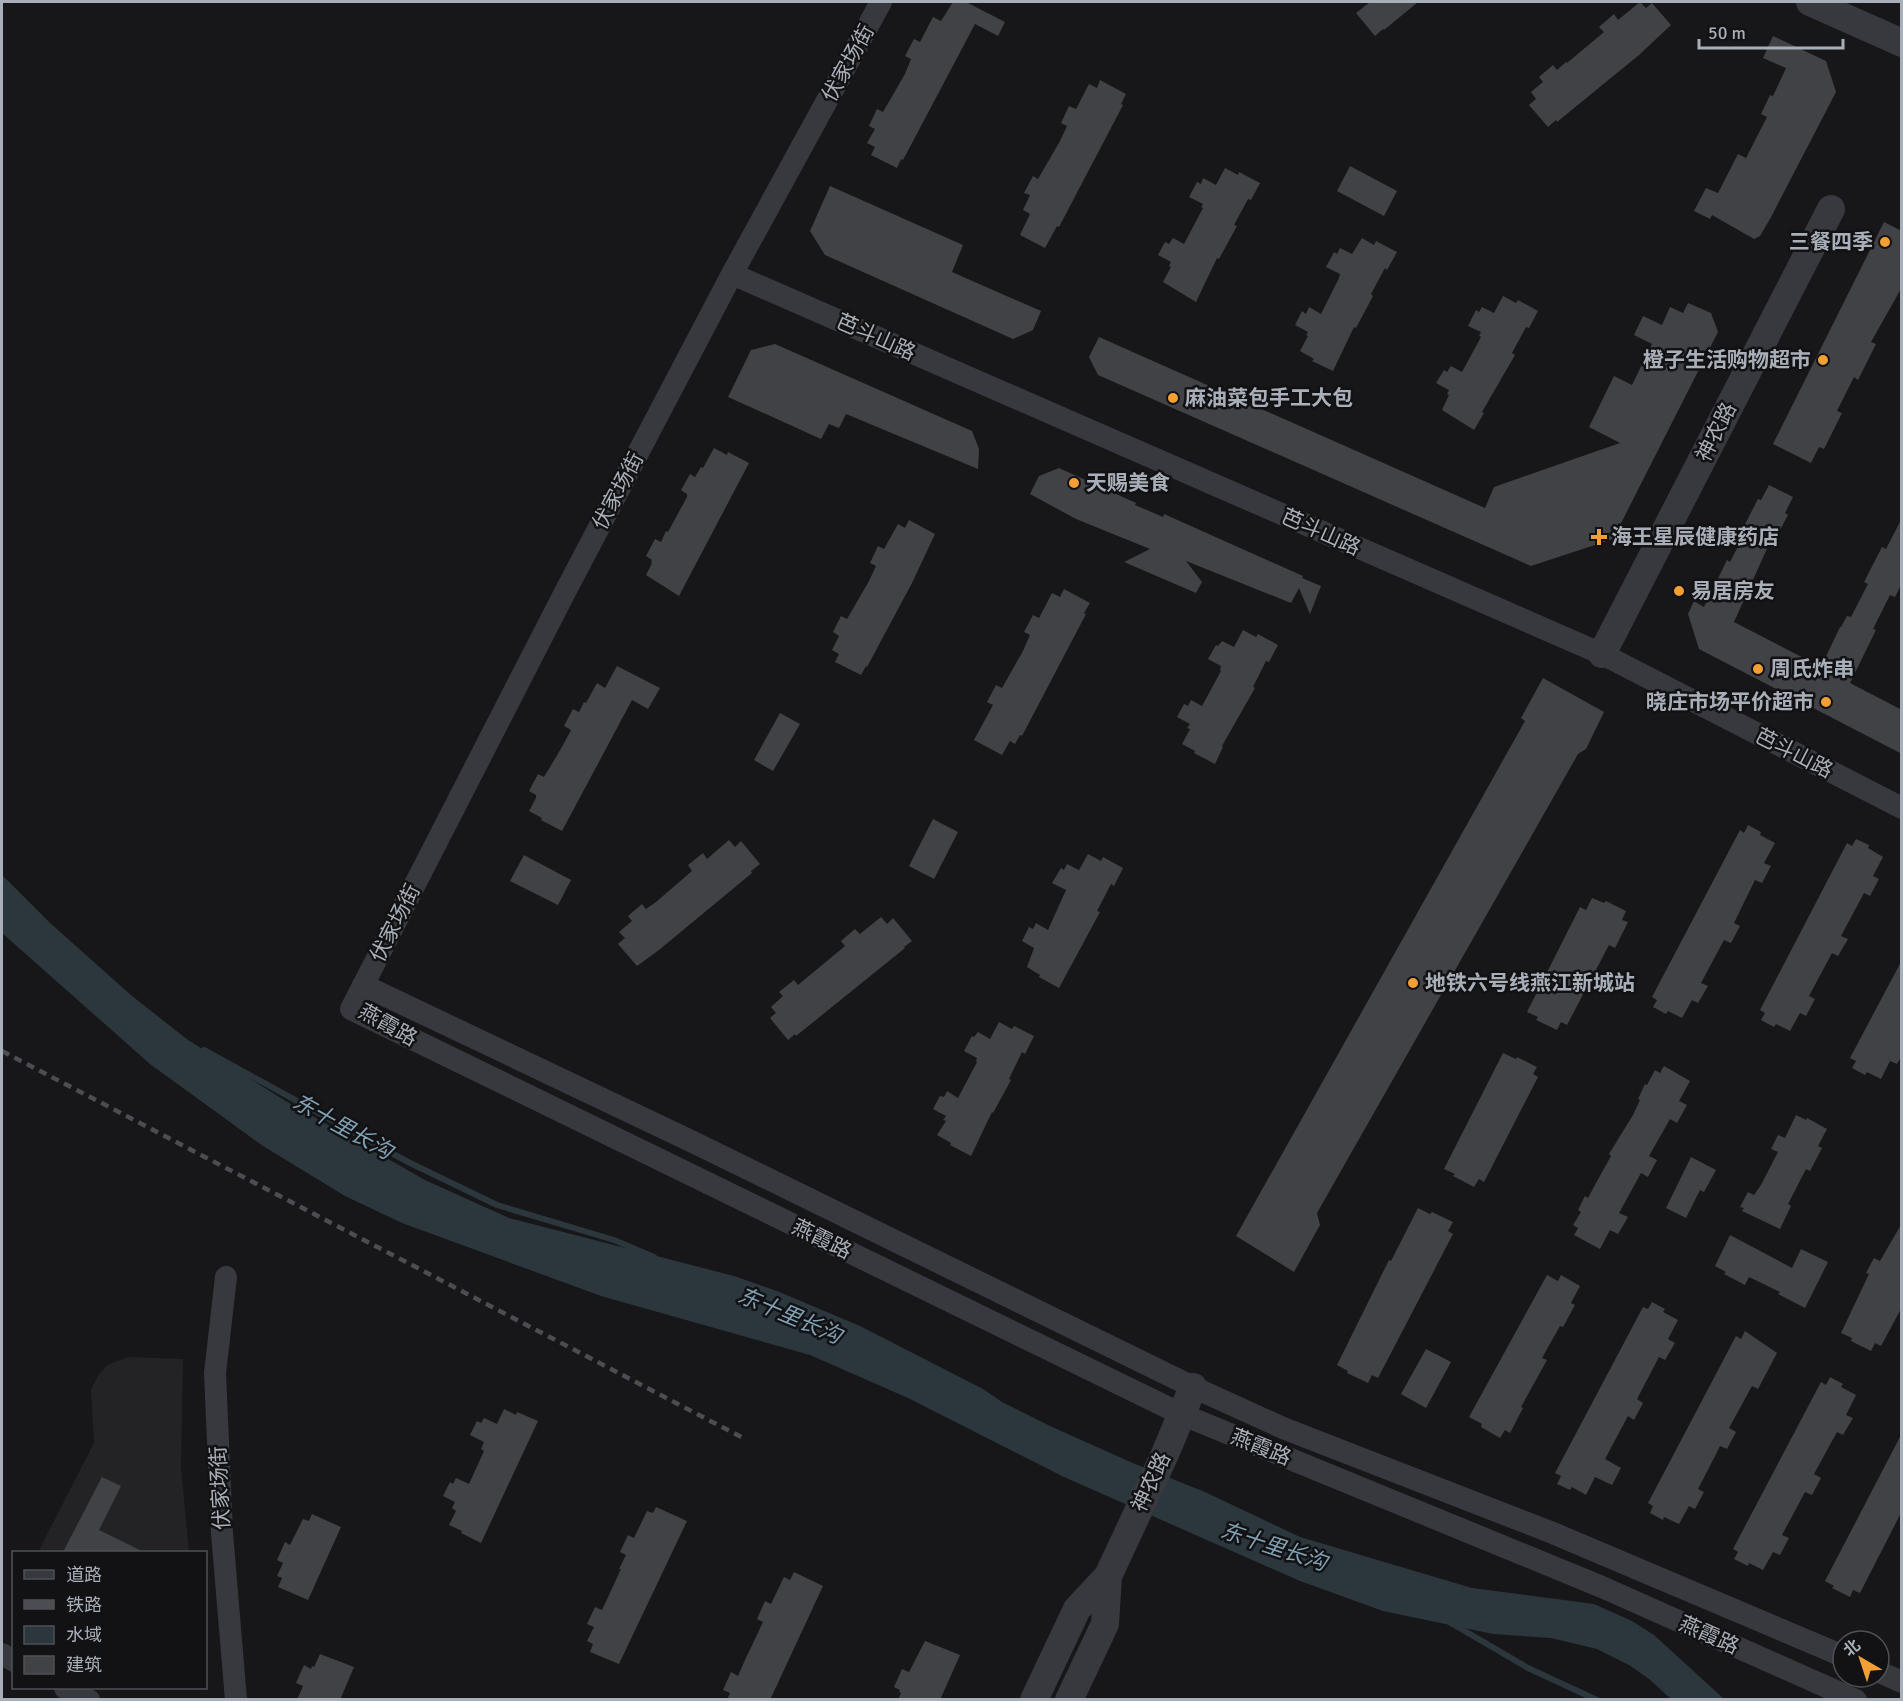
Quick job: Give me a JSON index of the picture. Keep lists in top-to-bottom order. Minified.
{"streets":{"street":["伏家场街","芭斗山路","神农路","燕霞路"]},"crossings":[["伏家场街","芭斗山路"],["伏家场街","燕霞路"],["芭斗山路","神农路"],["神农路","燕霞路"]],"water":["东十里长沟"],"places":{"other":["三餐四季","橙子生活购物超市","麻油菜包手工大包","天赐美食","易居房友","周氏炸串","晓庄市场平价超市","地铁六号线燕江新城站"],"health":["海王星辰健康药店"]},"legend":["道路","铁路","水域","建筑"],"scale_bar":"50 m","north":"top left"}
